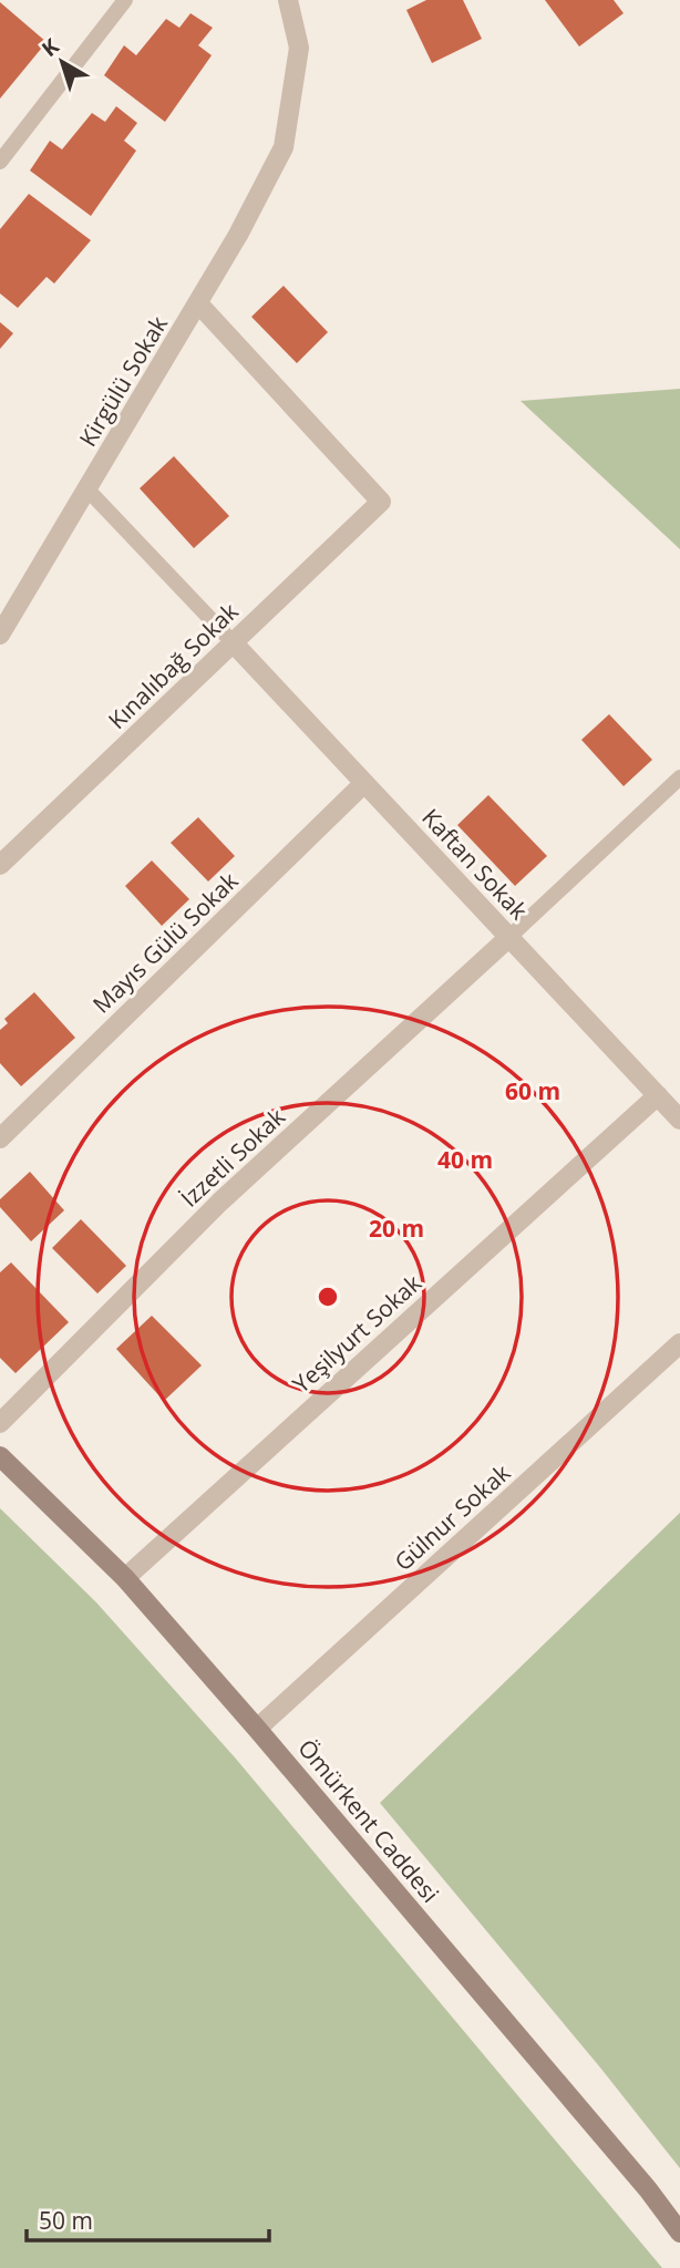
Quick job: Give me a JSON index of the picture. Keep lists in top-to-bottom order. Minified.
{"streets":{"street":["Kirgülü Sokak","Kınalıbağ Sokak","Kaftan Sokak","Mayıs Gülü Sokak","İzzetli Sokak","Yeşilyurt Sokak","Gülnur Sokak","Ömürkent Caddesi"]},"crossings":[["Kirgülü Sokak","Kınalıbağ Sokak"],["Kınalıbağ Sokak","Kaftan Sokak"],["Kaftan Sokak","Mayıs Gülü Sokak"],["Kaftan Sokak","İzzetli Sokak"],["Kaftan Sokak","Yeşilyurt Sokak"],["Yeşilyurt Sokak","Ömürkent Caddesi"],["Gülnur Sokak","Ömürkent Caddesi"]],"scale_bar":"50 m","north":"top left","rings":["60 m","40 m","20 m"]}
